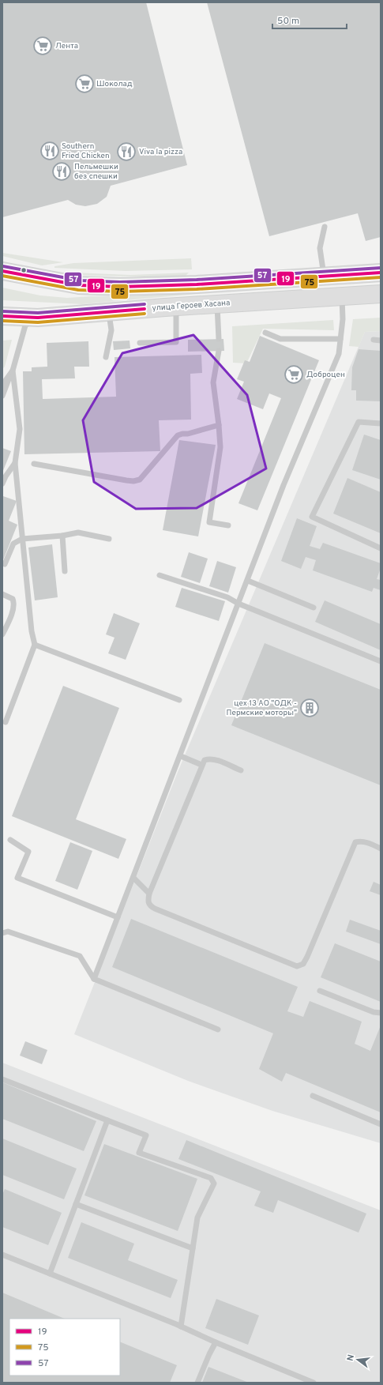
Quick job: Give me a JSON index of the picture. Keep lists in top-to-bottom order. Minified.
{"streets":{"main road":["улица Героев Хасана"]},"places":{"supermarket":["Лента","Шоколад","Доброцен"],"restaurant":["Southern Fried Chicken","Viva la pizza","Пельмешки без спешки"],"building":["цех 13 АО \"ОДК - Пермские моторы\""]},"lines":["transit line 57","transit line 19","transit line 75"],"legend":["19","75","57"],"scale_bar":"50 m","north":"left"}
